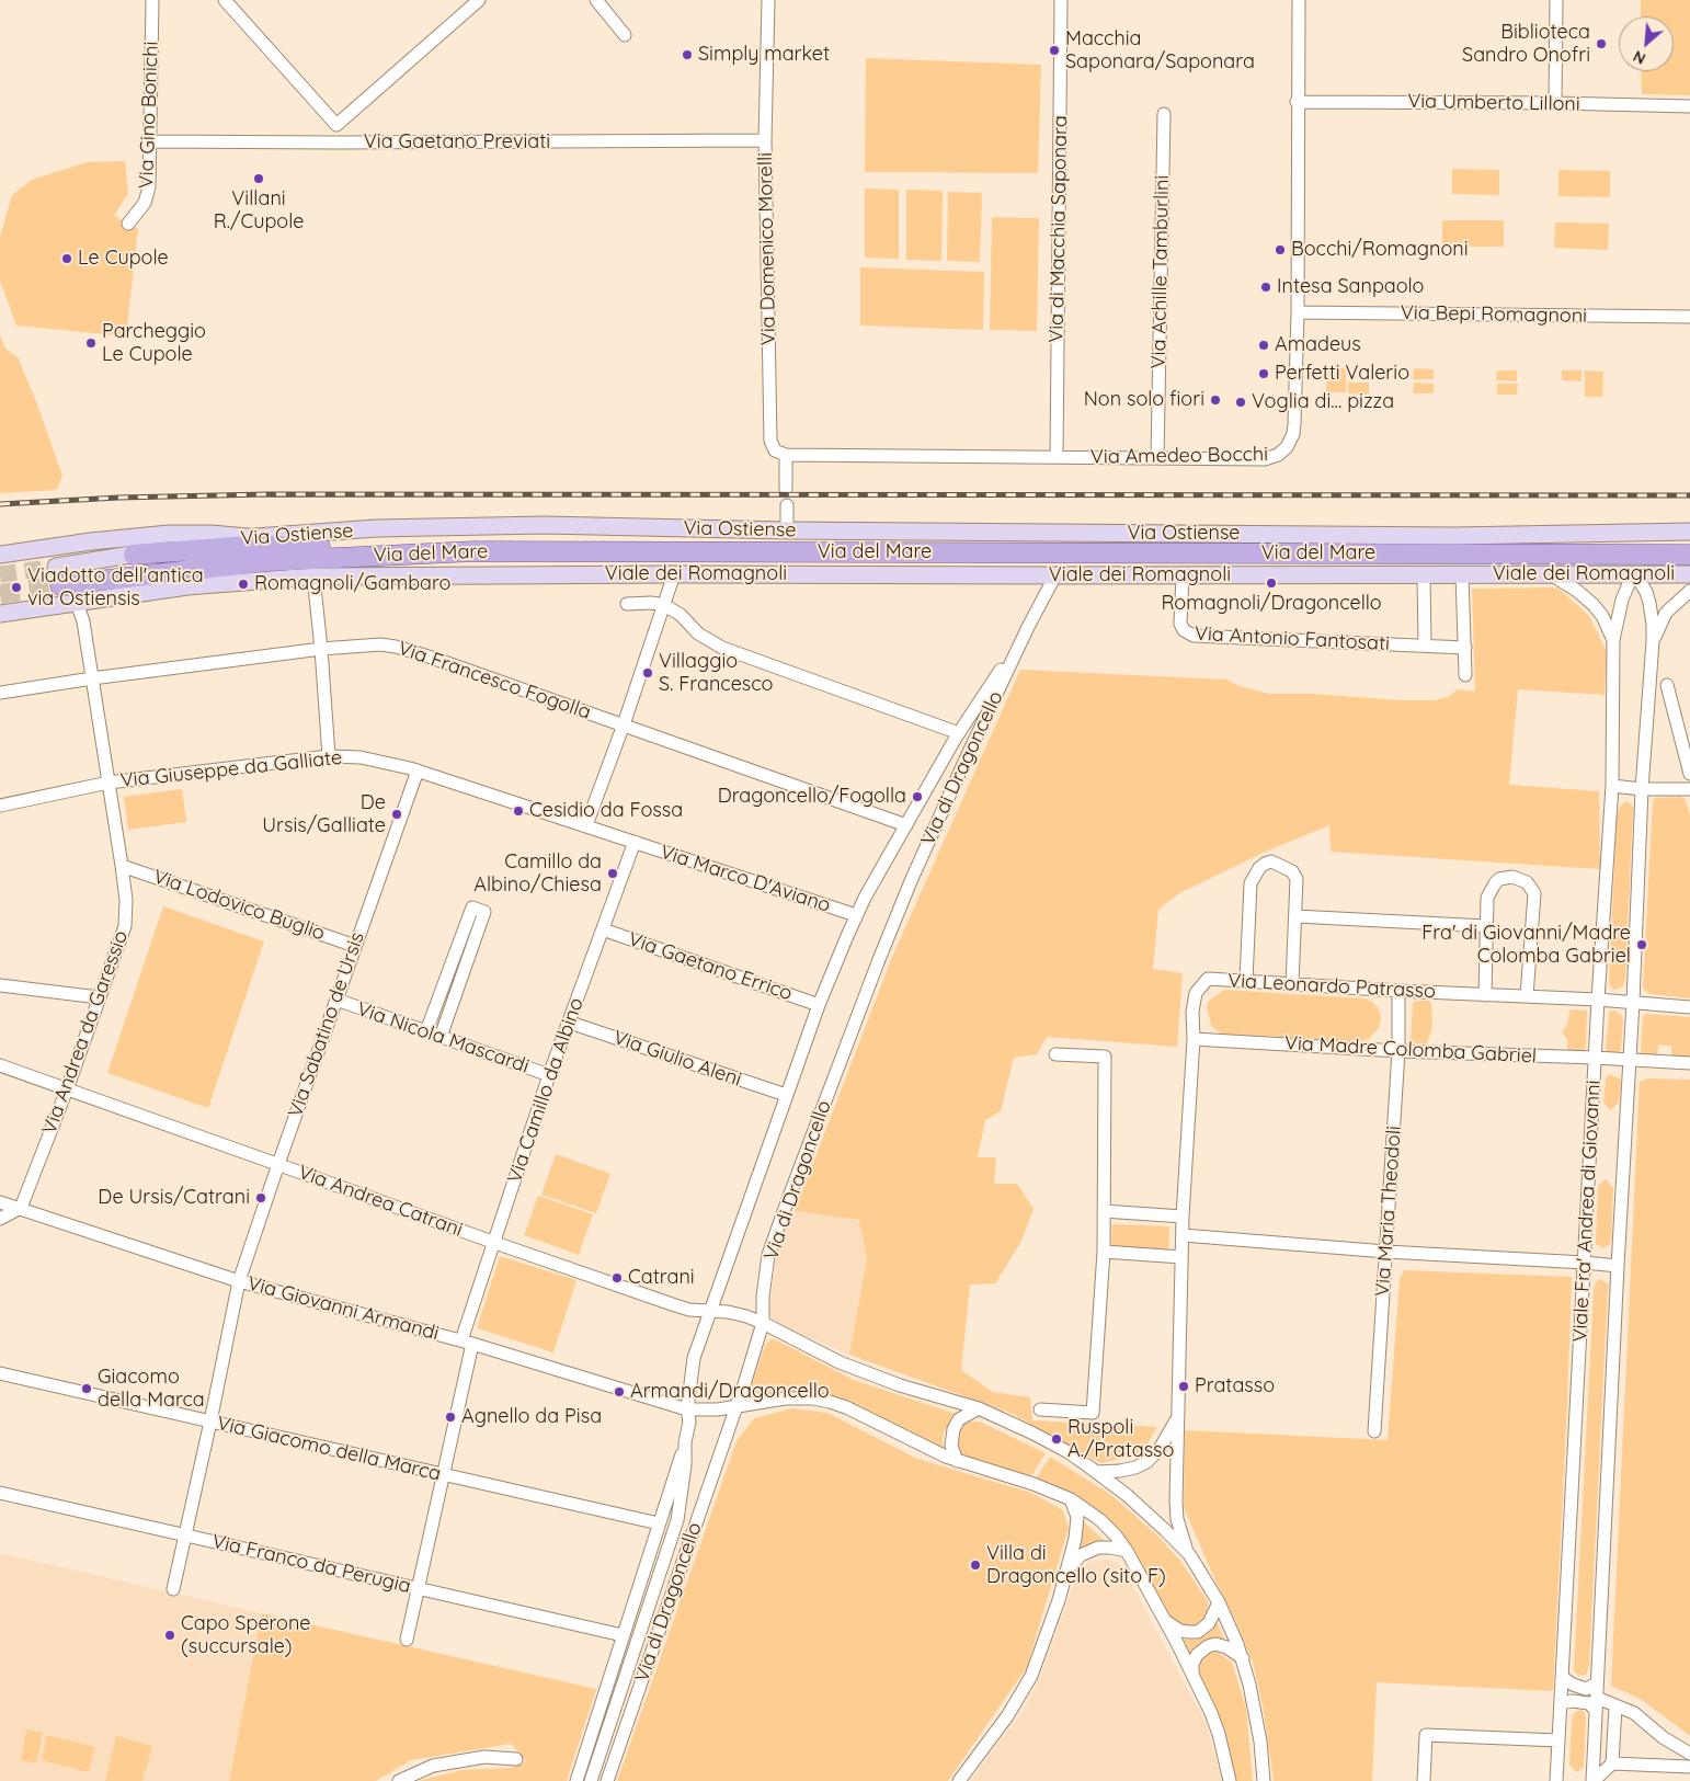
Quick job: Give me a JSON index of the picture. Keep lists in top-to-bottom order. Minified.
{"streets":{"main road":["Via Ostiense","Via del Mare","Viale dei Romagnoli"],"street":["Via Umberto Lilloni","Via Gino Bonichi","Via Gaetano Previati","Via di Macchia Saponara","Via Domenico Morelli","Via Achille Tamburlini","Via Bepi Romagnoni","Via Amedeo Bocchi","Via Antonio Fantosati","Via Francesco Fogolla","Via di Dragoncello","Via Giuseppe da Galliate","Via Marco D'Aviano","Via Lodovico Buglio","Via Gaetano Errico","Via Leonardo Patrasso","Via Sabatino de Ursis","Via Andrea da Garessio","Via Nicola Mascardi","Via Madre Colomba Gabriel","Via Giulio Aleni","Via Camillo da Albino","Via Andrea Catrani","Via Maria Theodoli","Viale Fra' Andrea di Giovanni","Via Giovanni Armandi","Via Giacomo della Marca","Via Franco da Perugia"]},"crossings":[["Via Umberto Lilloni","Via Amedeo Bocchi"],["Via Gino Bonichi","Via Gaetano Previati"],["Via Gaetano Previati","Via Domenico Morelli"],["Via di Macchia Saponara","Via Amedeo Bocchi"],["Via Domenico Morelli","Via Amedeo Bocchi"],["Via Achille Tamburlini","Via Amedeo Bocchi"],["Via Bepi Romagnoni","Via Amedeo Bocchi"],["Via Ostiense","Via del Mare"],["Viale dei Romagnoli","Via Antonio Fantosati"],["Viale dei Romagnoli","Via di Dragoncello"],["Viale dei Romagnoli","Via Andrea da Garessio"],["Viale dei Romagnoli","Viale Fra' Andrea di Giovanni"],["Via Francesco Fogolla","Via di Dragoncello"],["Via Francesco Fogolla","Via Andrea da Garessio"],["Via di Dragoncello","Via Marco D'Aviano"],["Via di Dragoncello","Via Gaetano Errico"],["Via di Dragoncello","Via Giulio Aleni"],["Via di Dragoncello","Via Andrea Catrani"],["Via di Dragoncello","Via Giovanni Armandi"],["Via di Dragoncello","Via Giacomo della Marca"],["Via di Dragoncello","Via Franco da Perugia"],["Via Giuseppe da Galliate","Via Marco D'Aviano"],["Via Giuseppe da Galliate","Via Sabatino de Ursis"],["Via Giuseppe da Galliate","Via Andrea da Garessio"],["Via Marco D'Aviano","Via Camillo da Albino"],["Via Lodovico Buglio","Via Sabatino de Ursis"],["Via Lodovico Buglio","Via Andrea da Garessio"],["Via Gaetano Errico","Via Camillo da Albino"],["Via Leonardo Patrasso","Via Madre Colomba Gabriel"],["Via Leonardo Patrasso","Via Andrea Catrani"],["Via Leonardo Patrasso","Via Maria Theodoli"],["Via Leonardo Patrasso","Viale Fra' Andrea di Giovanni"],["Via Sabatino de Ursis","Via Nicola Mascardi"],["Via Sabatino de Ursis","Via Andrea Catrani"],["Via Sabatino de Ursis","Via Giovanni Armandi"],["Via Sabatino de Ursis","Via Giacomo della Marca"],["Via Sabatino de Ursis","Via Franco da Perugia"],["Via Andrea da Garessio","Via Andrea Catrani"],["Via Andrea da Garessio","Via Giovanni Armandi"],["Via Nicola Mascardi","Via Camillo da Albino"],["Via Madre Colomba Gabriel","Via Maria Theodoli"],["Via Madre Colomba Gabriel","Viale Fra' Andrea di Giovanni"],["Via Giulio Aleni","Via Camillo da Albino"],["Via Camillo da Albino","Via Andrea Catrani"],["Via Camillo da Albino","Via Giovanni Armandi"],["Via Camillo da Albino","Via Giacomo della Marca"],["Via Camillo da Albino","Via Franco da Perugia"]],"places":["Biblioteca Sandro Onofri","Macchia Saponara/Saponara","Simply market","Villani R./Cupole","Bocchi/Romagnoni","Le Cupole","Intesa Sanpaolo","Parcheggio Le Cupole","Amadeus","Perfetti Valerio","Non solo fiori","Voglia di… pizza","Romagnoli/Dragoncello","Romagnoli/Gambaro","Viadotto dell'antica via Ostiensis","Villaggio S. Francesco","Dragoncello/Fogolla","Cesidio da Fossa","De Ursis/Galliate","Camillo da Albino/Chiesa","Fra' di Giovanni/Madre Colomba Gabriel","De Ursis/Catrani","Catrani","Pratasso","Giacomo della Marca","Armandi/Dragoncello","Agnello da Pisa","Ruspoli A./Pratasso","Villa di Dragoncello (sito F)","Capo Sperone (succursale)"],"north":"bottom left"}
